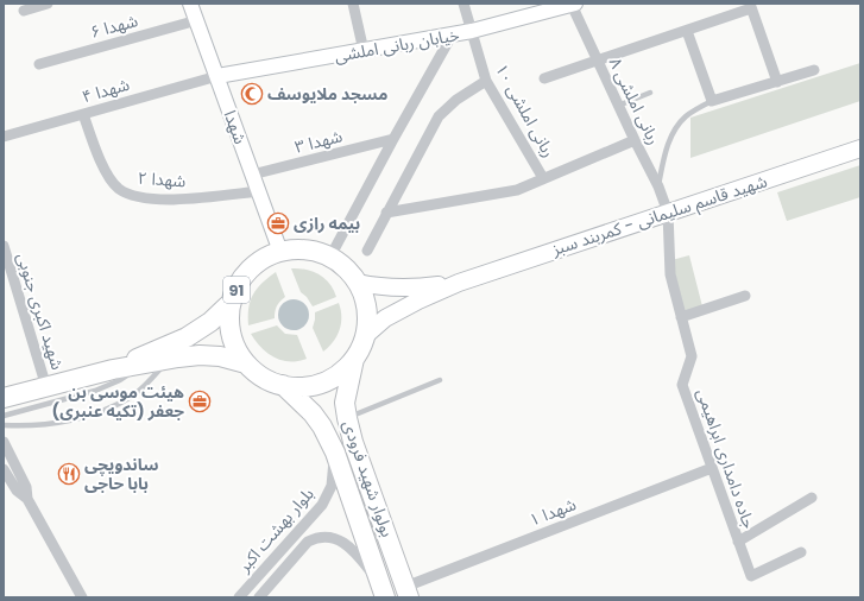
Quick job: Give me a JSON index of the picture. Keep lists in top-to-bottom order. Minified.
{"streets":{"highway":["91","بولوار شهید فرودی"],"main road":["شهید قاسم سلیمانی - کمربند سبز"],"street":["شهدا ۶","خیابان ربانی املشی","شهدا ۴","ربانی املشی ۸","ربانی املشی ۱۰","شهدا","شهدا ۳","شهدا ۲","شهید اکبری جنوبی","جاده دامداری ابراهیمی","شهدا ۱","بلوار بهشت اکبر"]},"crossings":[["شهدا ۶","شهدا"],["خیابان ربانی املشی","شهدا ۴"],["خیابان ربانی املشی","ربانی املشی ۸"],["خیابان ربانی املشی","ربانی املشی ۱۰"],["خیابان ربانی املشی","شهدا"],["شهدا ۴","شهدا"],["شهدا ۴","شهدا ۲"],["ربانی املشی ۸","شهید قاسم سلیمانی - کمربند سبز"],["ربانی املشی ۸","جاده دامداری ابراهیمی"],["شهدا","شهدا ۳"],["شهدا","شهدا ۲"],["شهدا","91"],["شهدا","بولوار شهید فرودی"],["شهید قاسم سلیمانی - کمربند سبز","جاده دامداری ابراهیمی"],["91","شهید اکبری جنوبی"],["91","بولوار شهید فرودی"],["جاده دامداری ابراهیمی","شهدا ۱"],["بولوار شهید فرودی","شهدا ۱"],["بولوار شهید فرودی","بلوار بهشت اکبر"]],"places":{"mosque":["مسجد ملایوسف"],"office":["بیمه رازی","هيئت موسی بن جعفر (تکیه عنبری)"],"restaurant":["ساندویچی بابا حاجی"]}}
